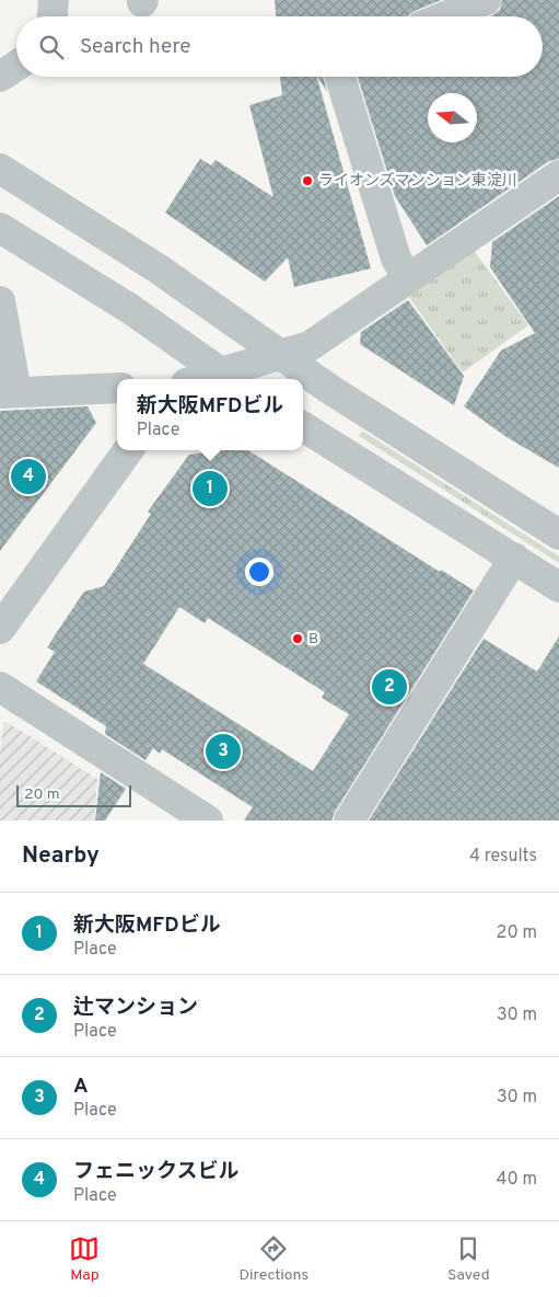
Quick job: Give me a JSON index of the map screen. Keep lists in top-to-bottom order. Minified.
{"places":["ライオンズマンション東淀川","B"],"scale_bar":"20 m","north":"left","page":{"search":"Search here","popup":["新大阪MFDビル","Place"],"pins":["4","1","2","3"],"scale":"20 m","heading":["Nearby","4 results"],"list":[{"mark":"1","name":"新大阪MFDビル","note":"Place","value":"20 m"},{"mark":"2","name":"辻マンション","note":"Place","value":"30 m"},{"mark":"3","name":"A","note":"Place","value":"30 m"},{"mark":"4","name":"フェニックスビル","note":"Place","value":"40 m"}],"nav":["Map","Directions","Saved"]}}
